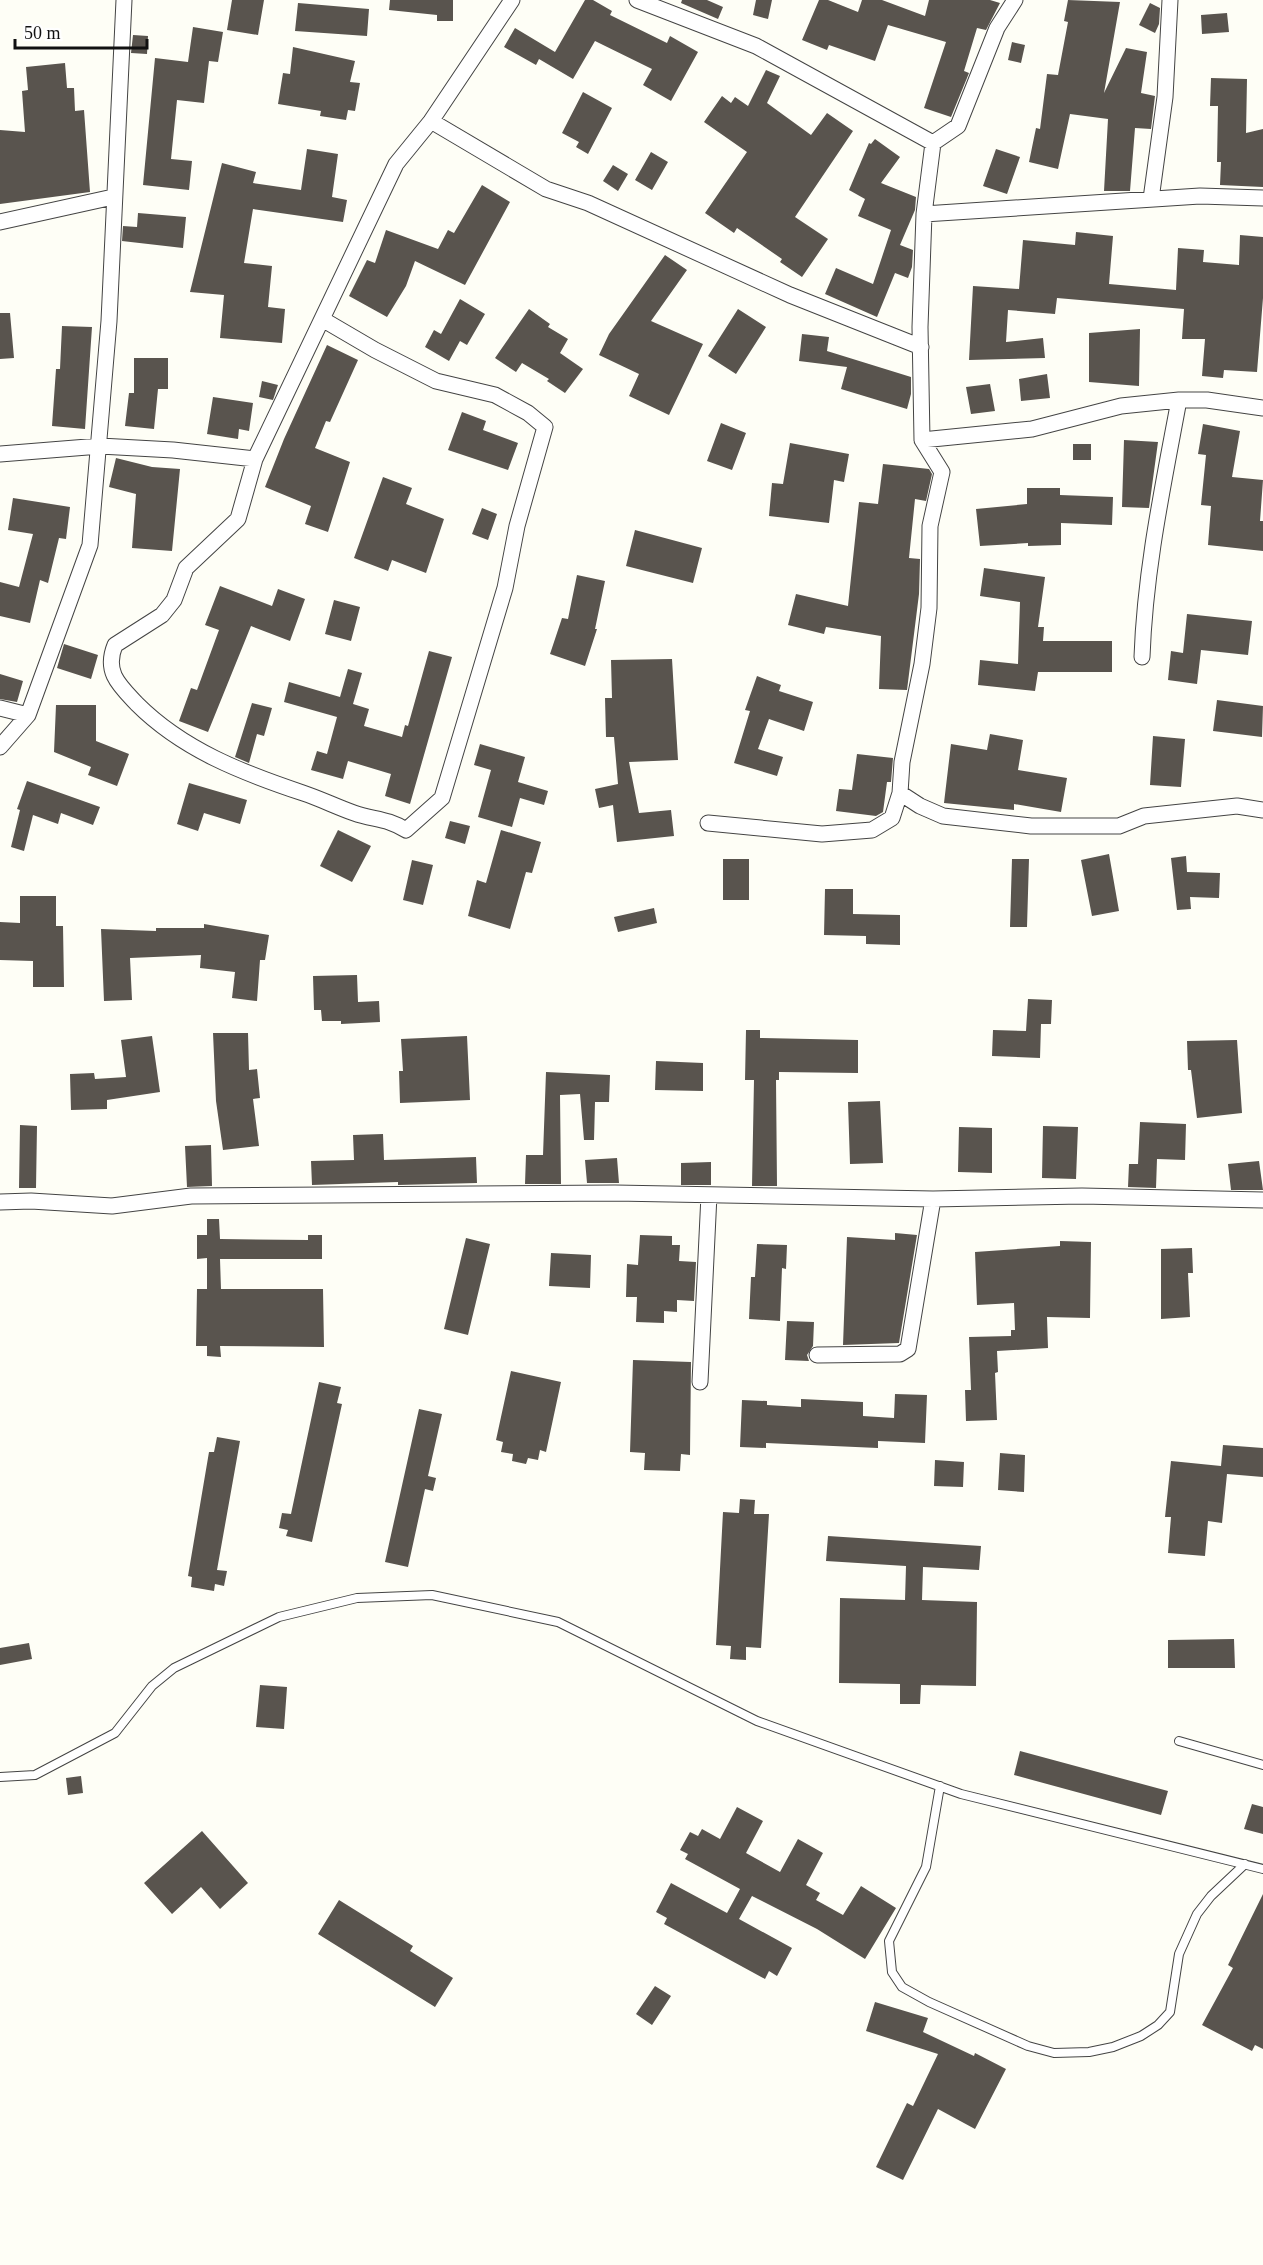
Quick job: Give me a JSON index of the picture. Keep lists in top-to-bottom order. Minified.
{"scale_bar":"50 m"}
